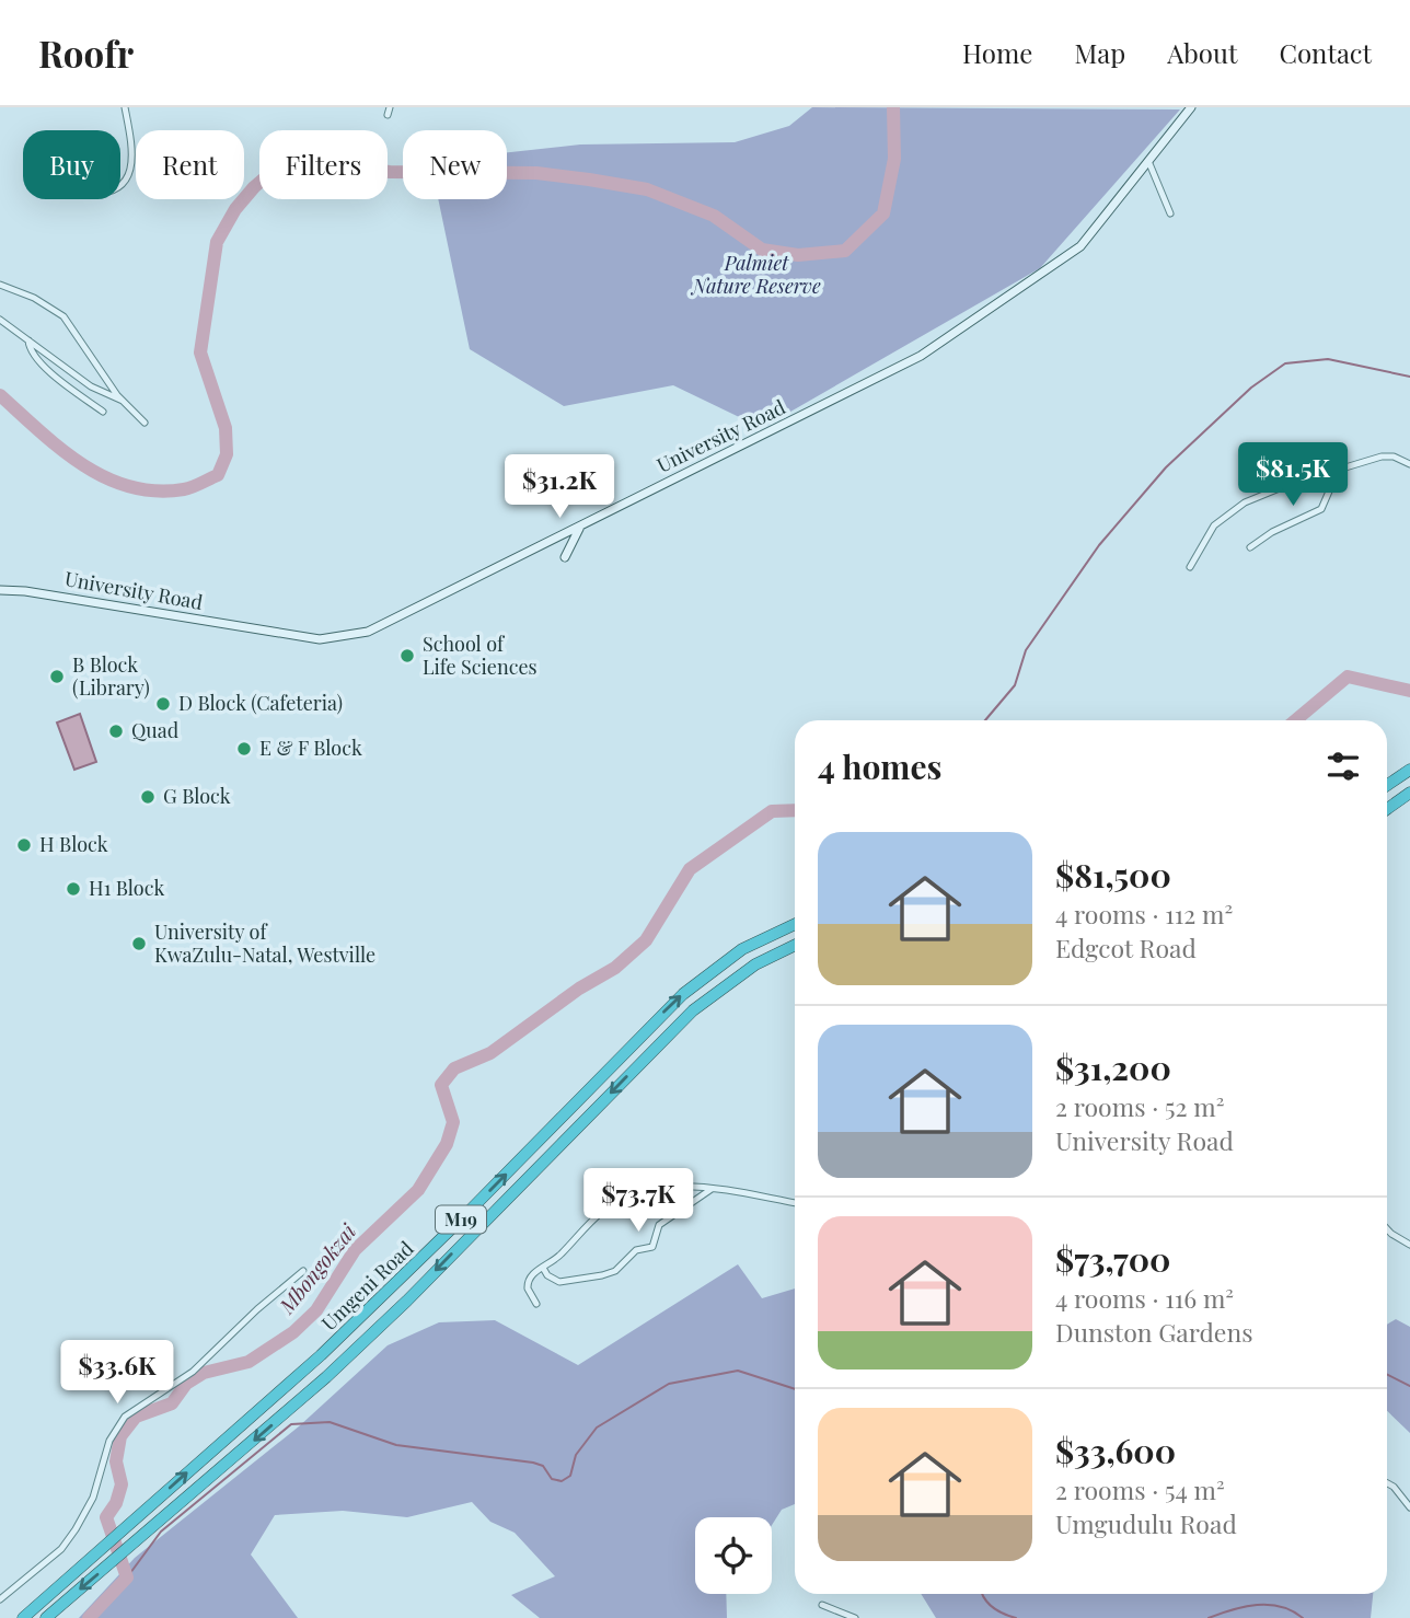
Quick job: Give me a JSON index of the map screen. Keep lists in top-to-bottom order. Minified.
{"streets":{"highway":["M19","Umgeni Road"],"street":["University Road"]},"water":["Mbongokzai"],"parks":["Palmiet Nature Reserve"],"places":["School of Life Sciences","B Block (Library)","D Block (Cafeteria)","Quad","E & F Block","G Block","H Block","H1 Block","University of KwaZulu-Natal, Westville"],"page":{"header":"Roofr","nav":["Home","Map","About","Contact"],"chip":["Buy","Rent","Filters","New"],"price":["$81.5K","$31.2K","$73.7K","$33.6K"],"heading":"4 homes","list":[{"name":"$81,500","note":"4 rooms · 112 m² · Edgcot Road"},{"name":"$31,200","note":"2 rooms · 52 m² · University Road"},{"name":"$73,700","note":"4 rooms · 116 m² · Dunston Gardens"},{"name":"$33,600","note":"2 rooms · 54 m² · Umgudulu Road"}]}}
